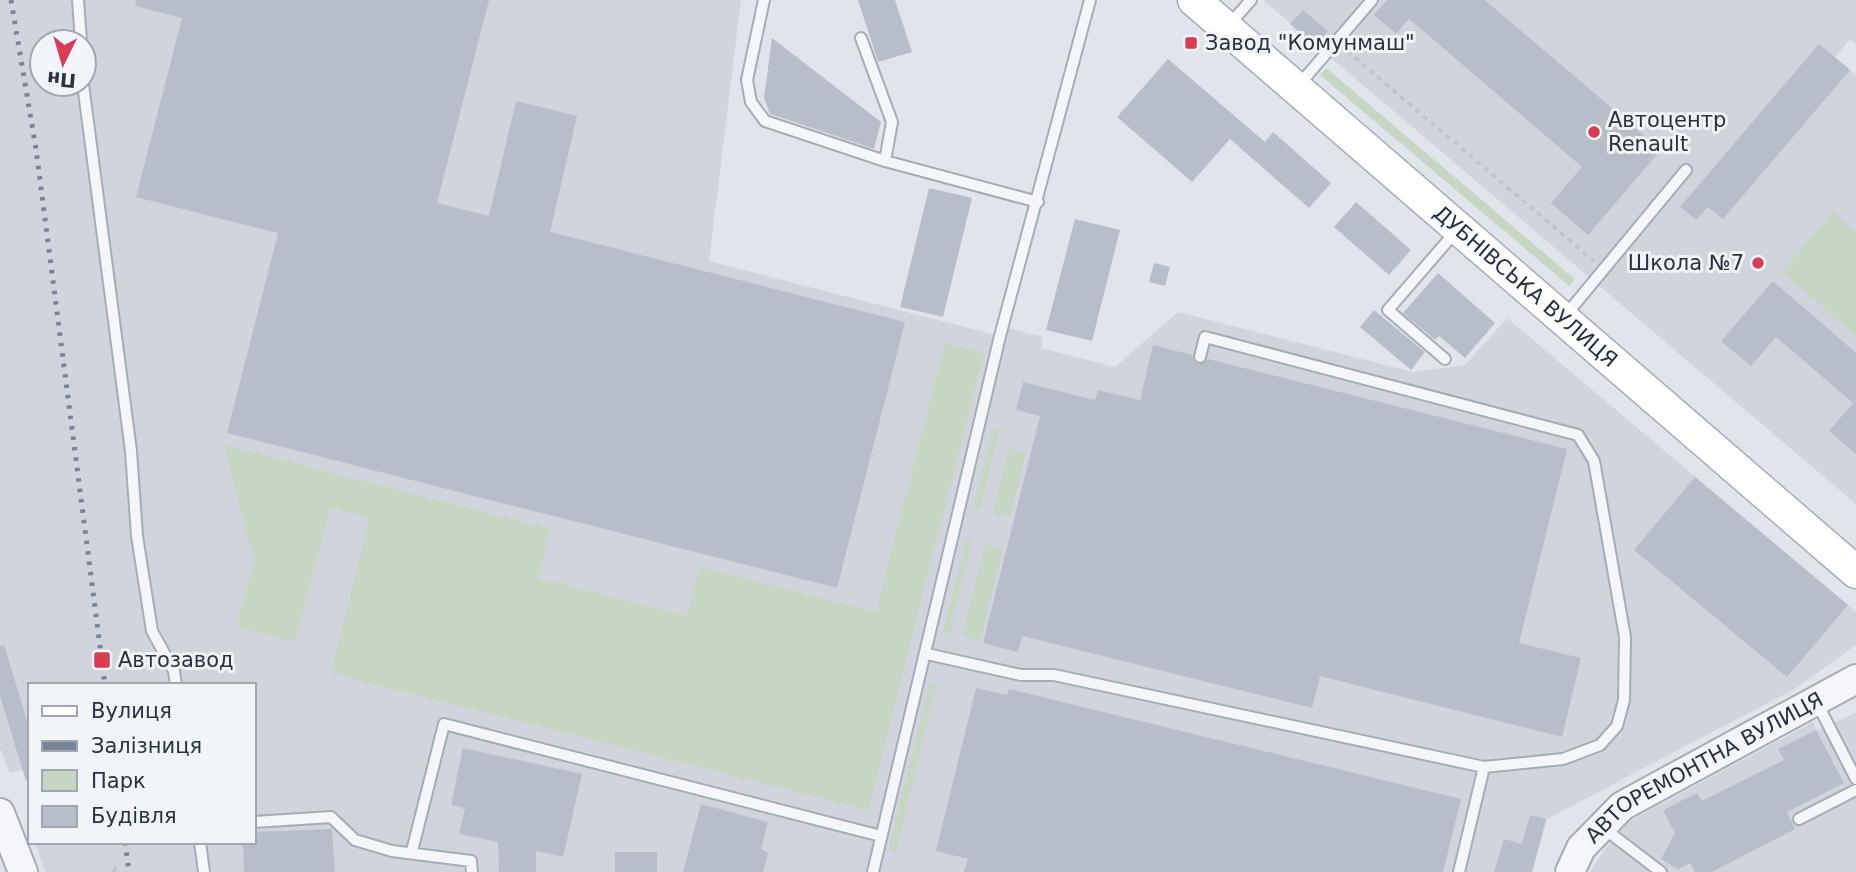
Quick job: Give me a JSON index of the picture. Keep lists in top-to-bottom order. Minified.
{"streets":{"main road":["ДУБНІВСЬКА ВУЛИЦЯ"],"street":["АВТОРЕМОНТНА ВУЛИЦЯ"]},"places":{"transit":["Завод \"Комунмаш\"","Автозавод"],"other":["Автоцентр Renault","Школа №7"]},"legend":["Вулиця","Залізниця","Парк","Будівля"],"north":"bottom"}
